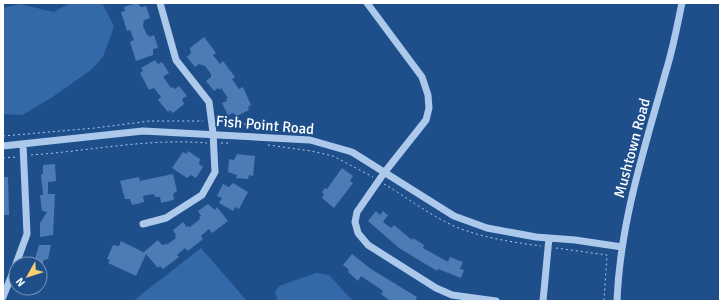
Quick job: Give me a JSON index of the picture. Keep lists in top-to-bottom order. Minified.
{"streets":{"street":["Fish Point Road","Mushtown Road"]},"crossings":[["Fish Point Road","Mushtown Road"]],"north":"bottom left"}
